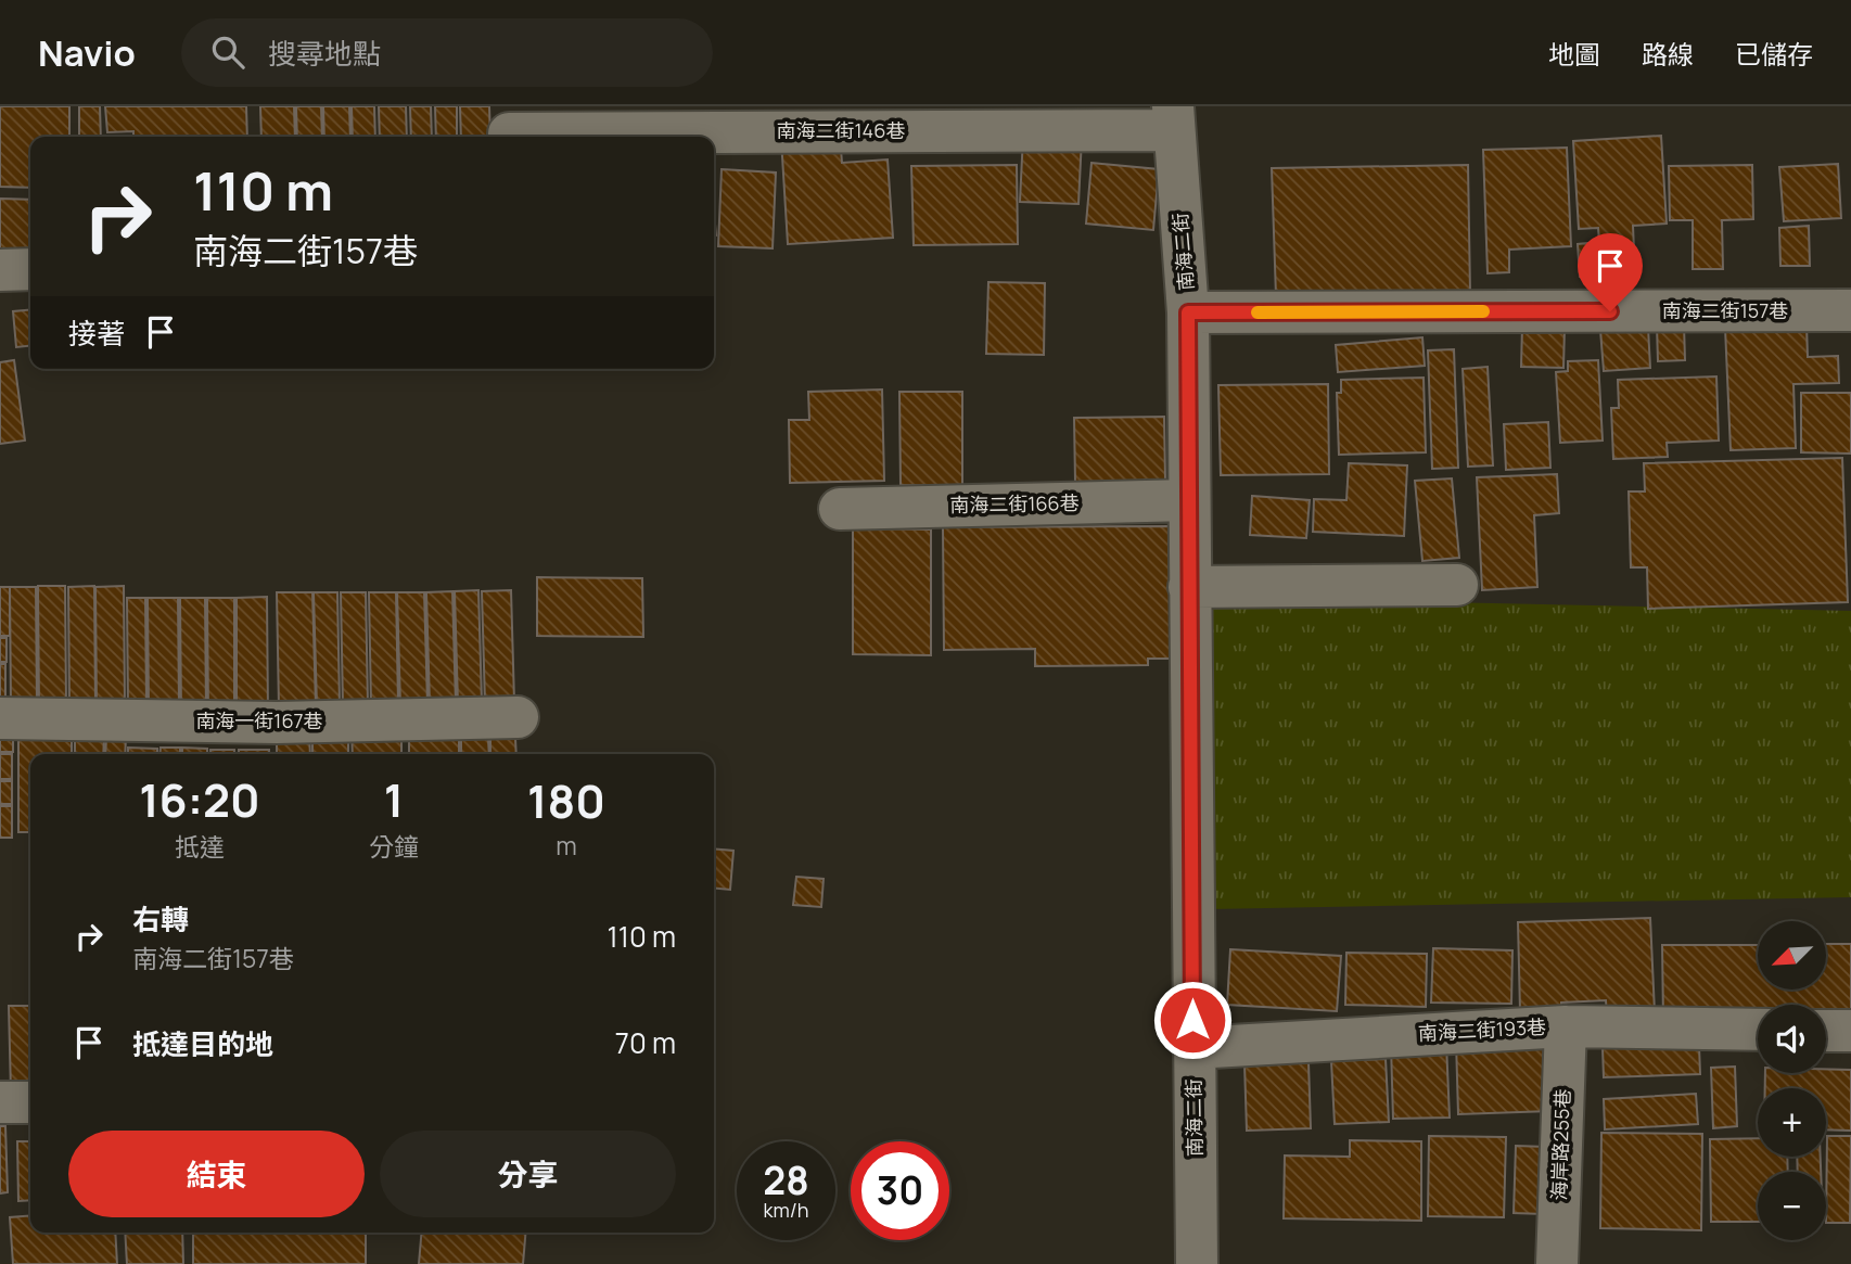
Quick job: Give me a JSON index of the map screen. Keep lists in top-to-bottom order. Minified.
{"streets":{"street":["南海二街146巷","南海二街","南海二街157巷","南海二街166巷","南海一街167巷","南海二街193巷","海岸路255巷"]},"crossings":[["南海二街146巷","南海二街"],["南海二街","南海二街157巷"],["南海二街","南海二街166巷"],["南海二街","南海二街193巷"],["南海二街193巷","海岸路255巷"]],"north":"bottom left","page":{"header":"Navio","search":"搜尋地點","nav":["地圖","路線","已儲存"],"turn":["110 m","南海二街157巷"],"then":"接著","eta":["16:20","抵達","1","分鐘","180","m"],"list":[{"name":"右轉","note":"南海二街157巷","value":"110 m"},{"name":"抵達目的地","value":"70 m"}],"map_buttons":["+","−"],"buttons":["結束","分享"],"speed":"28 km/h","limit":"30"}}
